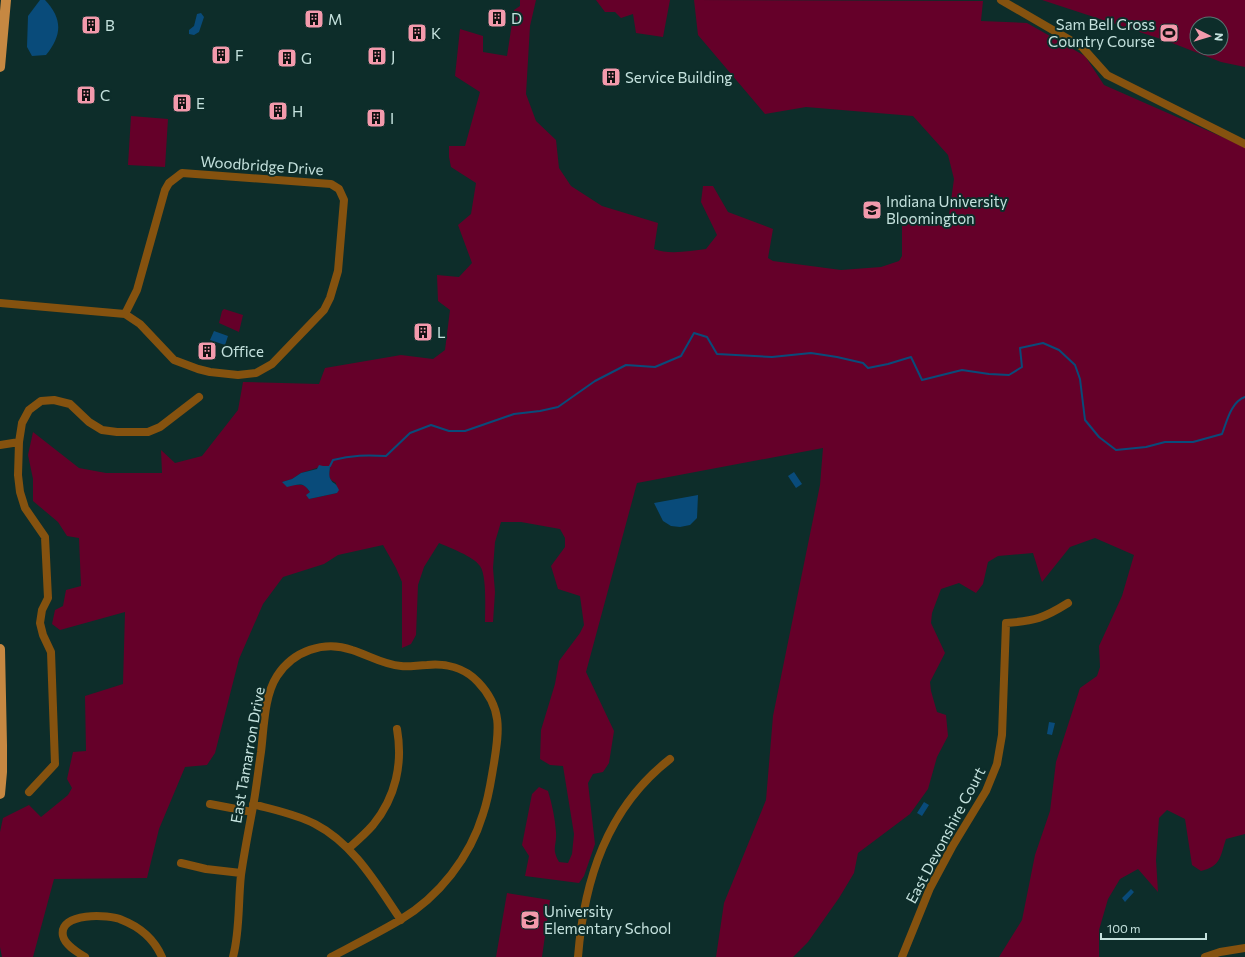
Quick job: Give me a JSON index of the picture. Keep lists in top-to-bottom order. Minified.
{"streets":{"street":["Woodbridge Drive","East Tamarron Drive","East Devonshire Court"]},"places":{"building":["D","M","B","K","F","J","G","Service Building","C","E","H","I","L","Office"],"sports":["Sam Bell Cross Country Course"],"school or university":["Indiana University Bloomington","University Elementary School"]},"scale_bar":"100 m","north":"right"}
